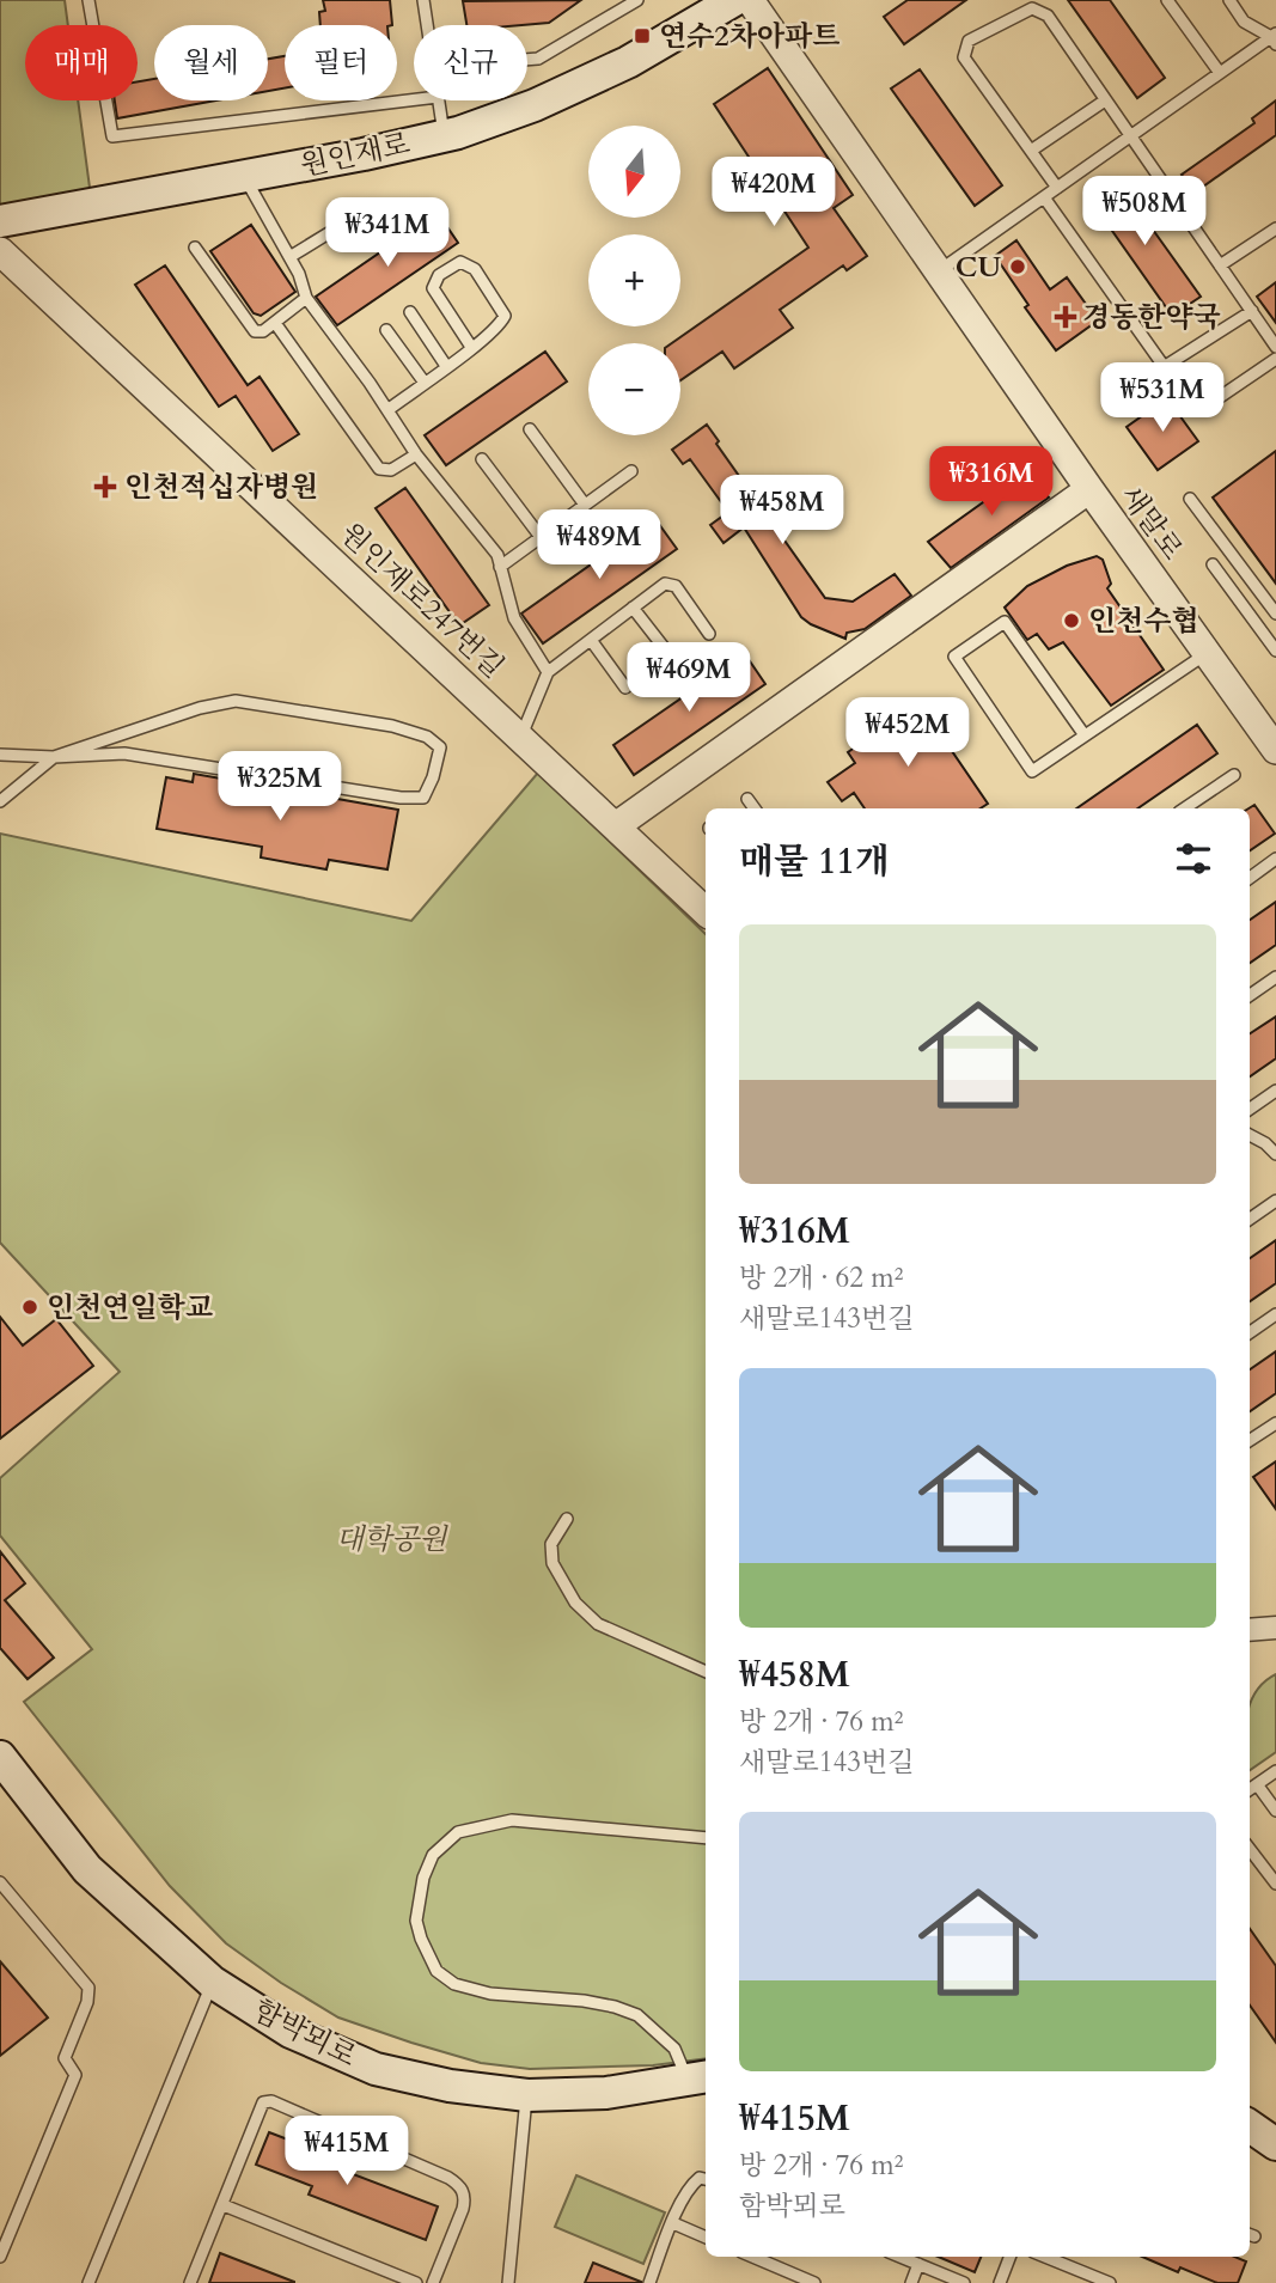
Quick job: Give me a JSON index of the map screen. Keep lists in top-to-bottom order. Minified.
{"streets":{"main road":["원인재로","함박뫼로"],"street":["새말로","원인재로247번길"]},"parks":["대학공원"],"places":{"transit":["연수2차아파트"],"other":["CU","인천수협","인천연일학교"],"health":["경동한약국","인천적십자병원"]},"north":"bottom","page":{"chip":["매매","월세","필터","신규"],"map_buttons":["+","−"],"price":["₩420M","₩508M","₩341M","₩531M","₩316M","₩458M","₩489M","₩469M","₩452M","₩325M","₩415M"],"heading":"매물 11개","list":[{"name":"₩316M","note":"방 2개 · 62 m² · 새말로143번길"},{"name":"₩458M","note":"방 2개 · 76 m² · 새말로143번길"},{"name":"₩415M","note":"방 2개 · 76 m² · 함박뫼로"}]}}
